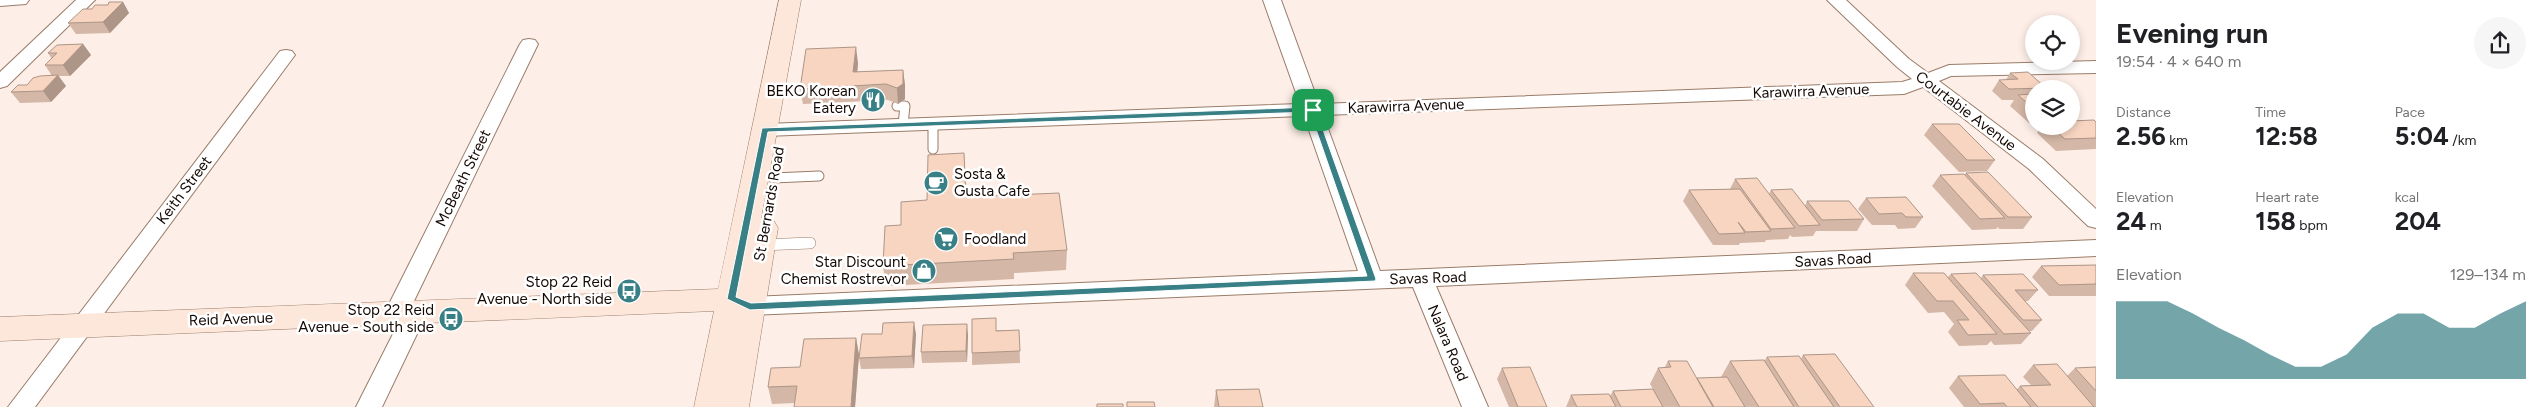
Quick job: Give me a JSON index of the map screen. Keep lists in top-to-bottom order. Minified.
{"streets":{"main road":["St Bernards Road","Reid Avenue"],"street":["Karawirra Avenue","Courtabie Avenue","McBeath Street","Keith Street","Savas Road","Nalara Road"]},"crossings":[["Karawirra Avenue","Courtabie Avenue"],["Karawirra Avenue","St Bernards Road"],["McBeath Street","Reid Avenue"],["Keith Street","Reid Avenue"],["St Bernards Road","Savas Road"],["St Bernards Road","Reid Avenue"],["Savas Road","Reid Avenue"],["Savas Road","Nalara Road"]],"places":{"restaurant":["BEKO Korean Eatery"],"cafe":["Sosta & Gusta Cafe"],"supermarket":["Foodland"],"shop":["Star Discount Chemist Rostrevor"],"bus stop":["Stop 22 Reid Avenue - North side","Stop 22 Reid Avenue - South side"]},"page":{"heading":["Evening run","19:54 · 4 × 640 m"],"stats":[["Distance","2.56 km"],["Time","12:58"],["Pace","5:04 /km"],["Elevation","24 m"],["Heart rate","158 bpm"],["kcal","204"]],"chart":["Elevation","129–134 m"]}}
